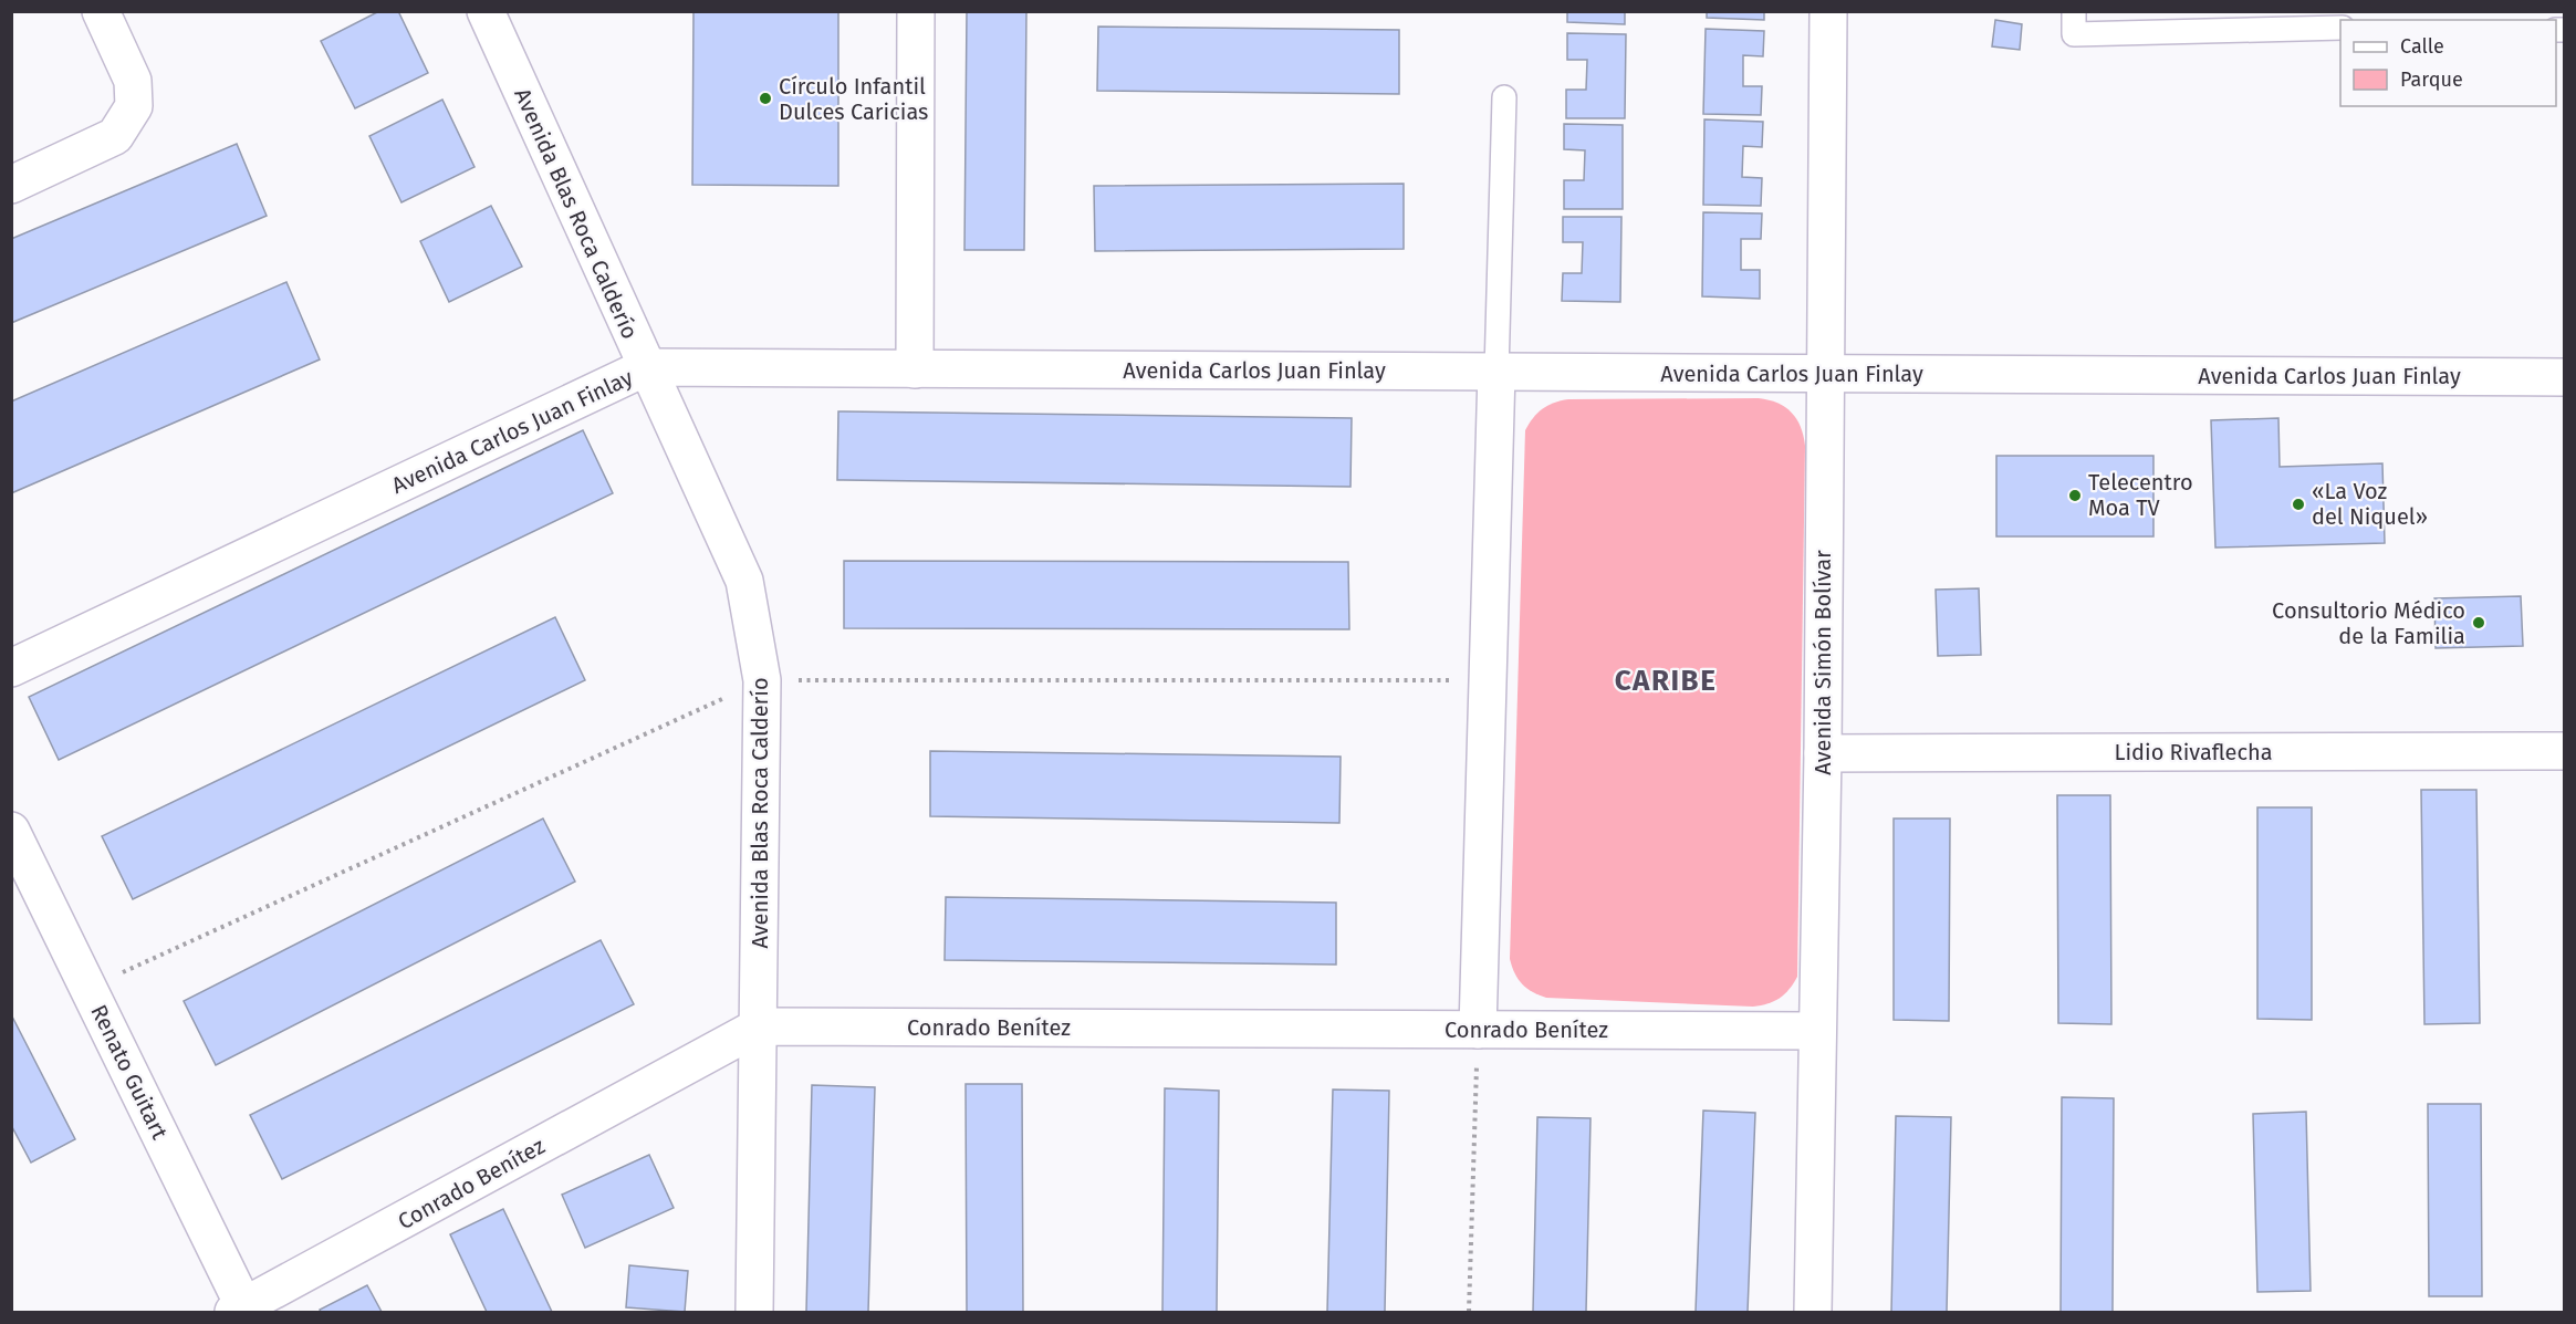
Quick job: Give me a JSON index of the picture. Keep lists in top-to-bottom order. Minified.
{"streets":{"street":["Avenida Blas Roca Calderío","Avenida Carlos Juan Finlay","Avenida Simón Bolívar","Lidio Rivaflecha","Conrado Benítez","Renato Guitart"]},"crossings":[["Avenida Blas Roca Calderío","Avenida Carlos Juan Finlay"],["Avenida Blas Roca Calderío","Conrado Benítez"],["Avenida Carlos Juan Finlay","Avenida Simón Bolívar"],["Avenida Simón Bolívar","Lidio Rivaflecha"],["Avenida Simón Bolívar","Conrado Benítez"],["Conrado Benítez","Renato Guitart"]],"districts":["CARIBE"],"places":["Círculo Infantil Dulces Caricias","Telecentro Moa TV","«La Voz del Niquel»","Consultorio Médico de la Familia"],"legend":["Calle","Parque"]}
